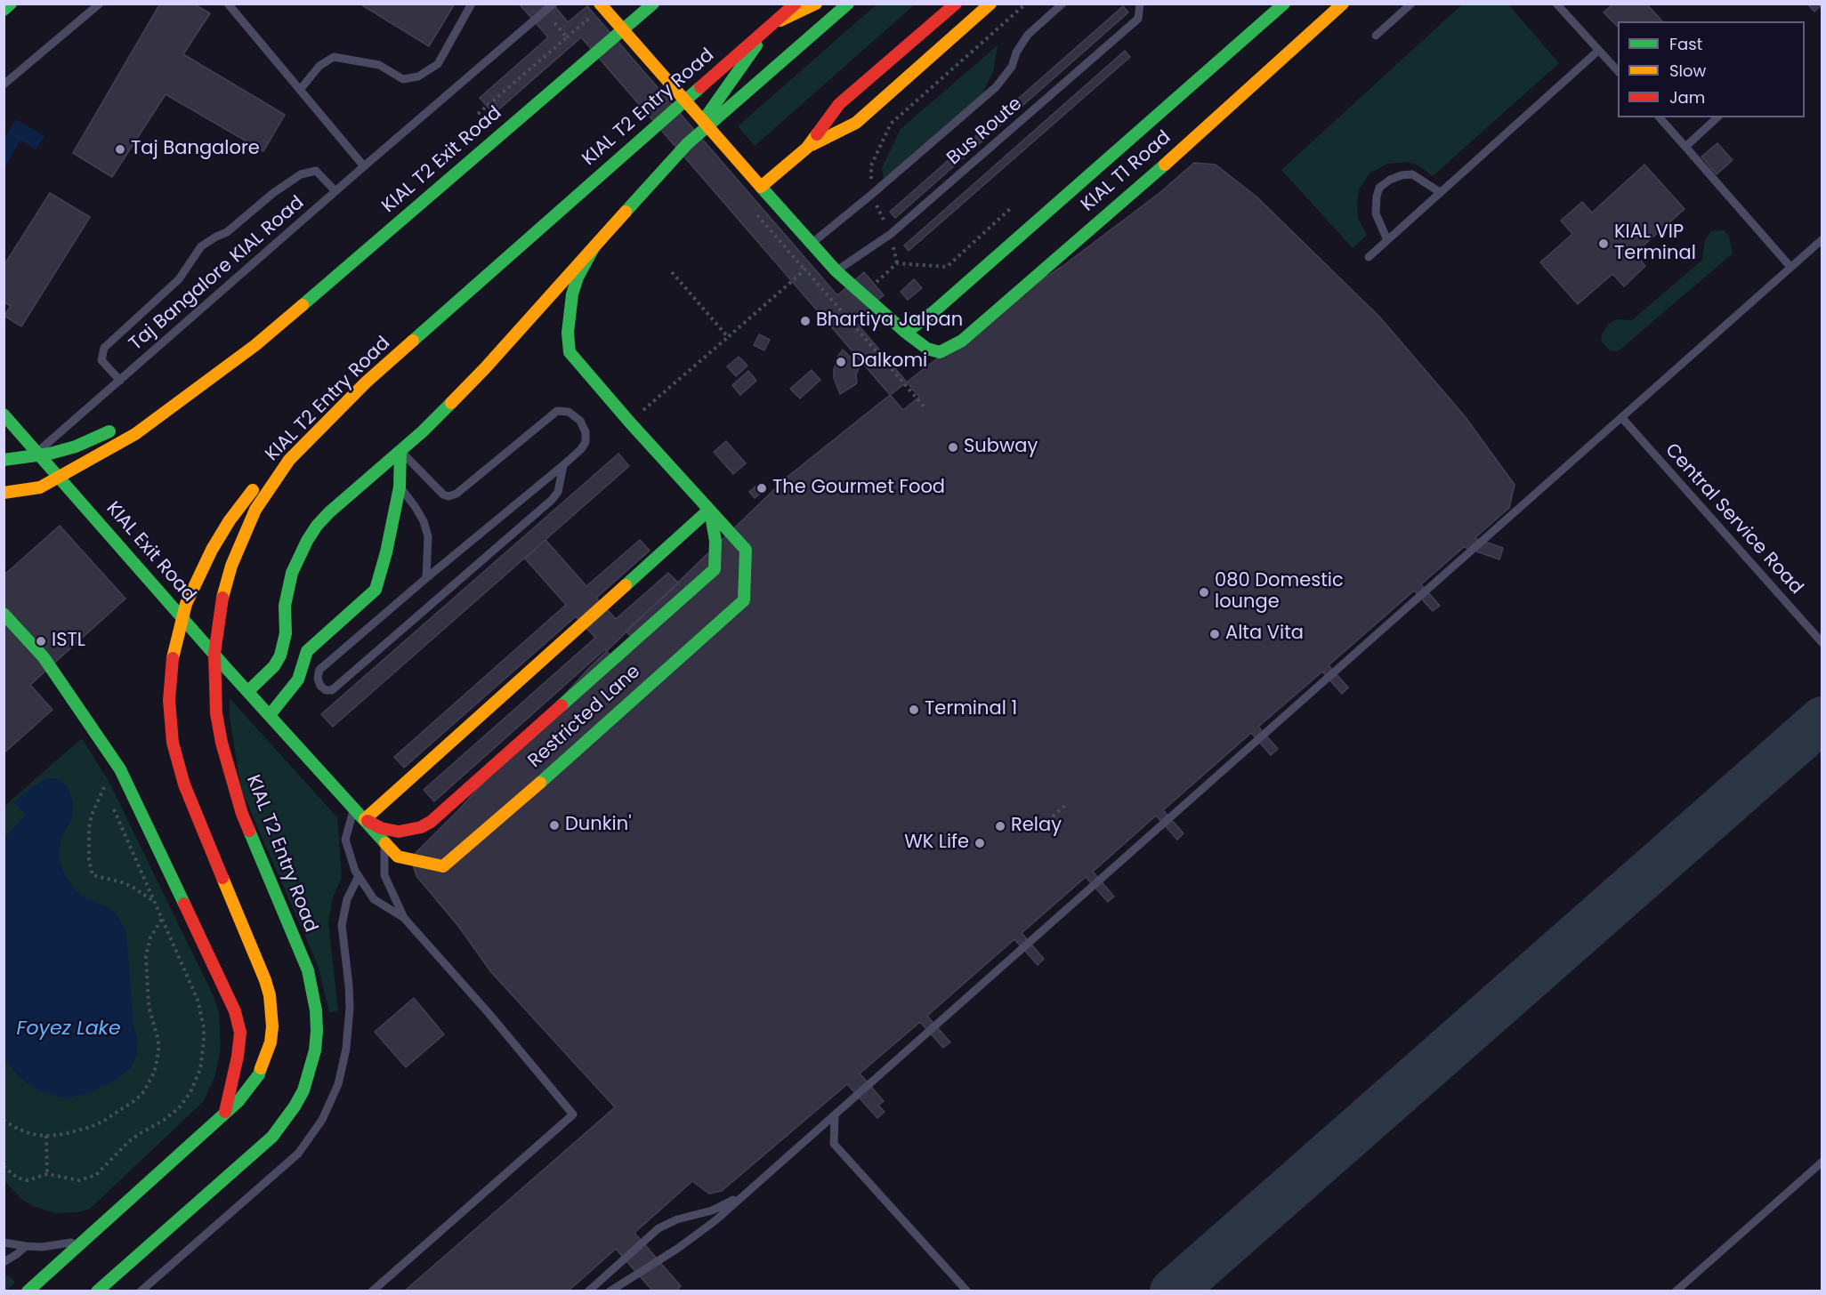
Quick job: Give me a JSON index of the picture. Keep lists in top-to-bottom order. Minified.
{"streets":{"main road":["KIAL T2 Entry Road","KIAL T2 Exit Road","KIAL T1 Road","KIAL Exit Road","Restricted Lane"],"lane":["Bus Route","Taj Bangalore KIAL Road","Central Service Road"]},"crossings":[["Taj Bangalore KIAL Road","KIAL Exit Road"],["KIAL Exit Road","Restricted Lane"]],"water":["Foyez Lake"],"places":["Taj Bangalore","KIAL VIP Terminal","Bhartiya Jalpan","Dalkomi","Subway","The Gourmet Food","080 Domestic lounge","Alta Vita","ISTL","Terminal 1","Dunkin'","Relay","WK Life"],"legend":["Fast","Slow","Jam"]}
